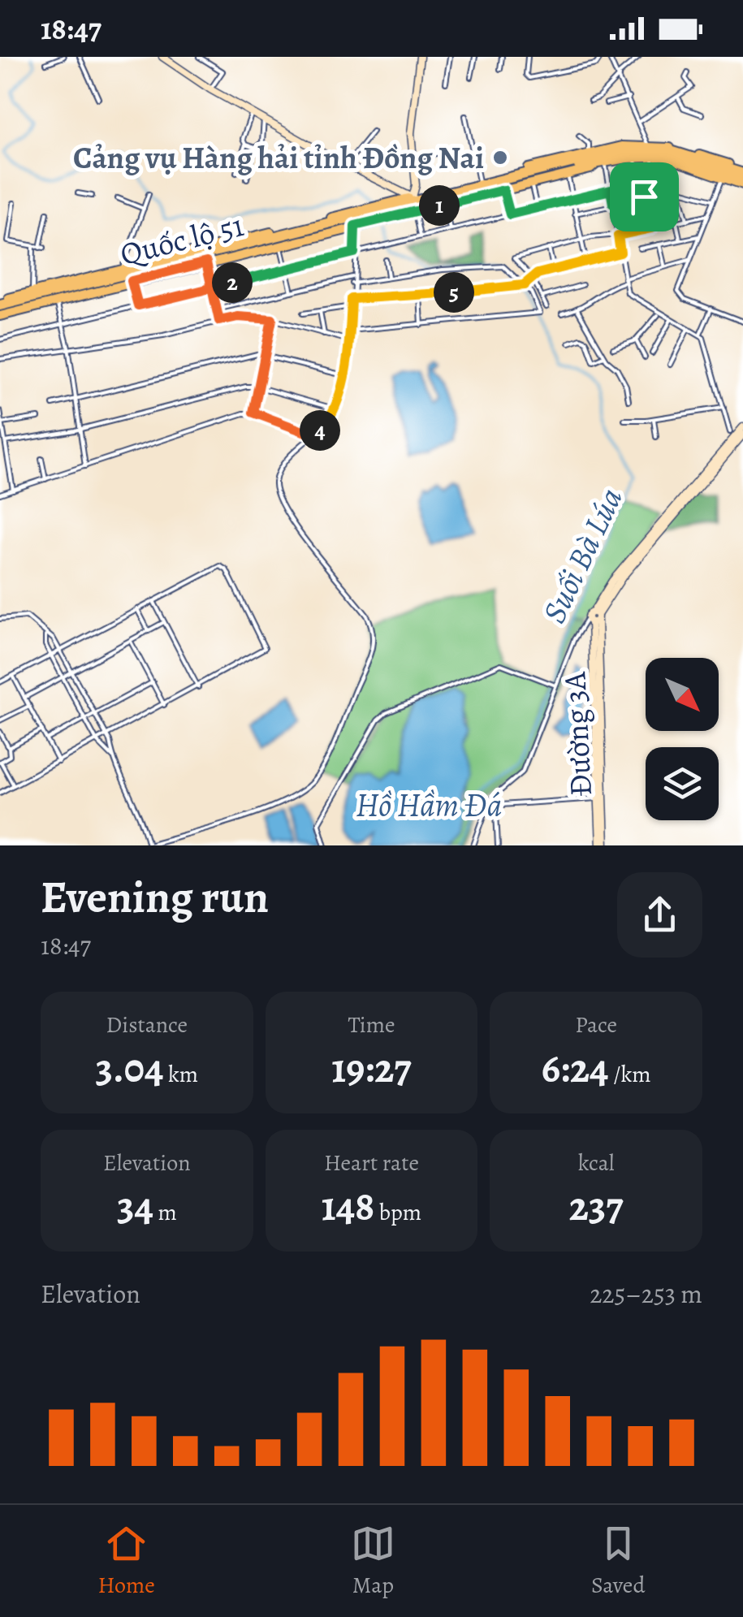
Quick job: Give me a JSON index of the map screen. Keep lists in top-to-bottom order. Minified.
{"streets":{"highway":["Quốc lộ 51"],"street":["Đường 3A"]},"water":["Suối Bà Lúa","Hồ Hầm Đá"],"places":["Cảng vụ Hàng hải tỉnh Đồng Nai"],"north":"bottom right","page":{"status":"18:47","pins":["1","2","5","4"],"heading":["Evening run","18:47"],"stats":[["Distance","3.04 km"],["Time","19:27"],["Pace","6:24 /km"],["Elevation","34 m"],["Heart rate","148 bpm"],["kcal","237"]],"chart":["Elevation","225–253 m"],"tabs":["Home","Map","Saved"]}}
